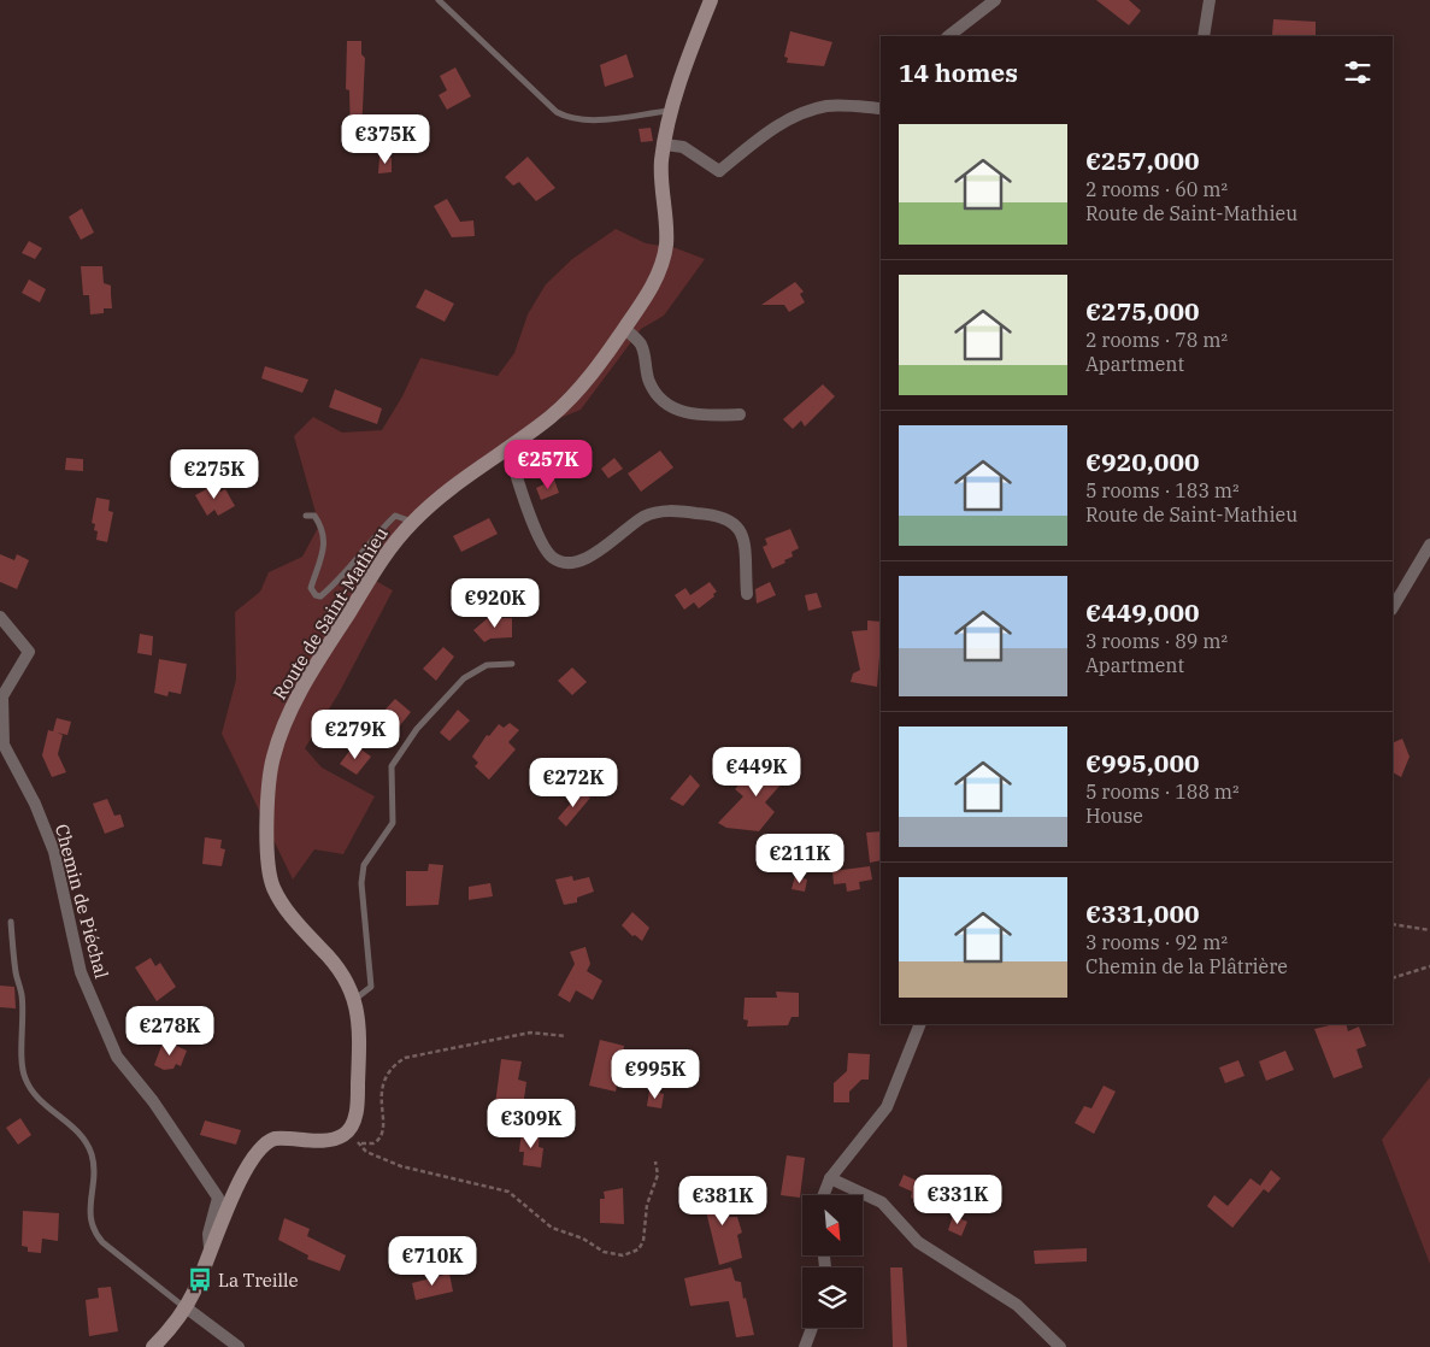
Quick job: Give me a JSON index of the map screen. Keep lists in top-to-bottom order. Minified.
{"streets":{"street":["Route de Saint-Mathieu","Chemin de Piéchal"]},"places":{"bus stop":["La Treille"]},"north":"bottom right","page":{"heading":"14 homes","list":[{"name":"€257,000","note":"2 rooms · 60 m² · Route de Saint-Mathieu"},{"name":"€275,000","note":"2 rooms · 78 m² · Apartment"},{"name":"€920,000","note":"5 rooms · 183 m² · Route de Saint-Mathieu"},{"name":"€449,000","note":"3 rooms · 89 m² · Apartment"},{"name":"€995,000","note":"5 rooms · 188 m² · House"},{"name":"€331,000","note":"3 rooms · 92 m² · Chemin de la Plâtrière"}],"price":["€375K","€257K","€275K","€920K","€279K","€449K","€272K","€211K","€278K","€995K","€309K","€331K","€381K","€710K"]}}
